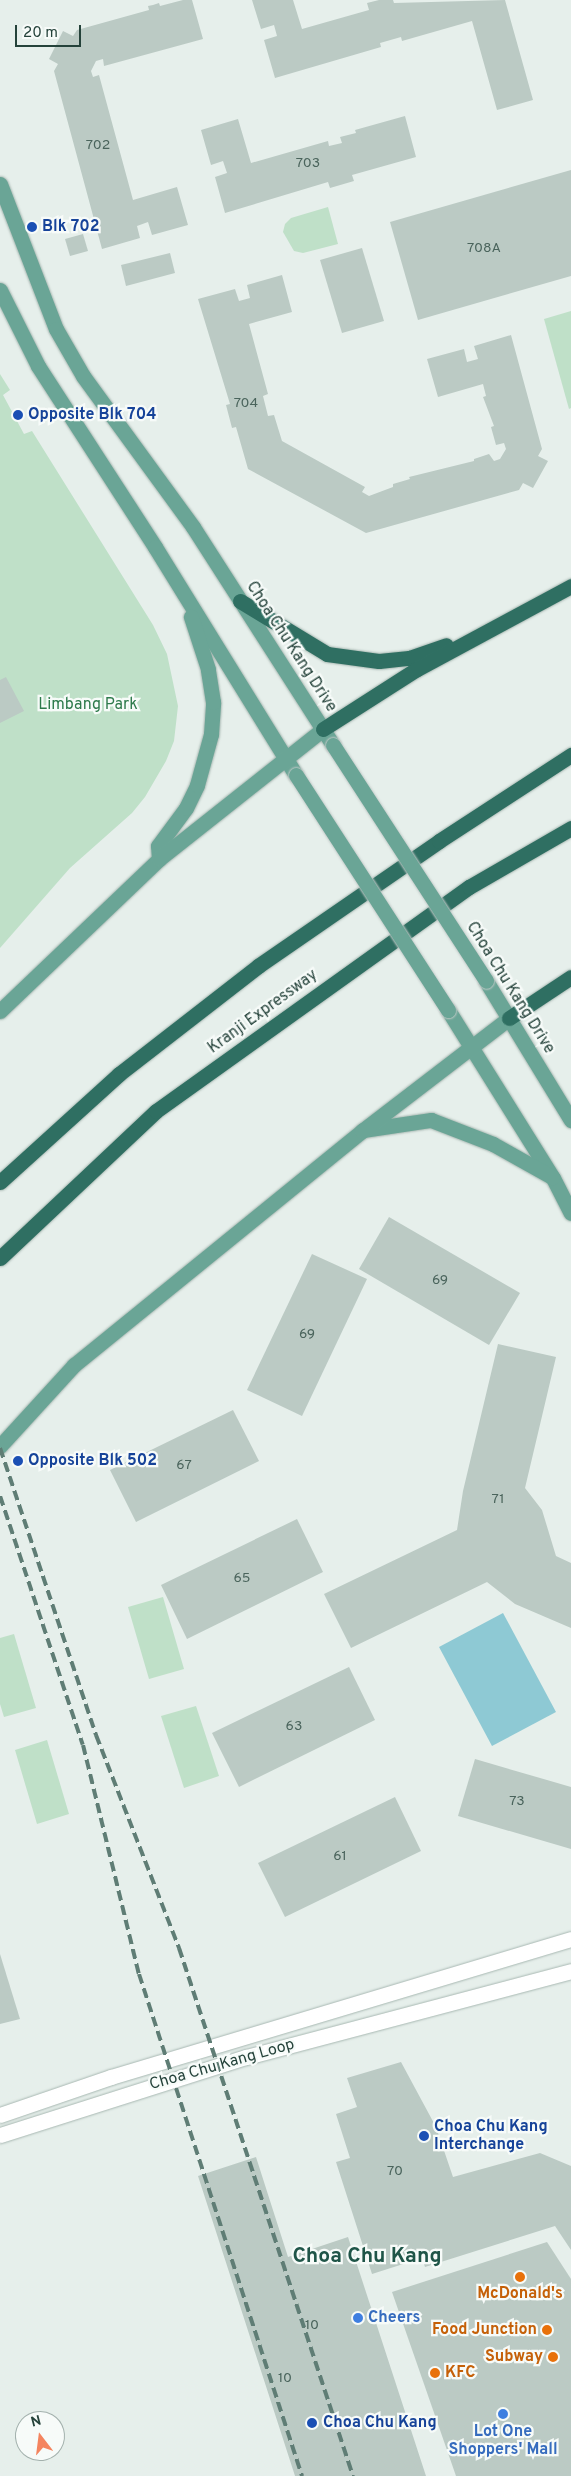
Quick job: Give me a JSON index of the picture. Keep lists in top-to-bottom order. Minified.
{"streets":{"highway":["Kranji Expressway"],"main road":["Choa Chu Kang Drive"],"street":["Choa Chu Kang Loop"]},"districts":["Choa Chu Kang"],"parks":["Limbang Park"],"places":["Blk 702","Opposite Blk 704","Opposite Blk 502","Choa Chu Kang Interchange","McDonald's","Cheers","Food Junction","Subway","KFC","Lot One Shoppers' Mall","Choa Chu Kang"],"house_numbers":["702","703","708A","704","69","69","67","71","65","63","73","61","70","10","10"],"scale_bar":"20 m","north":"top"}
